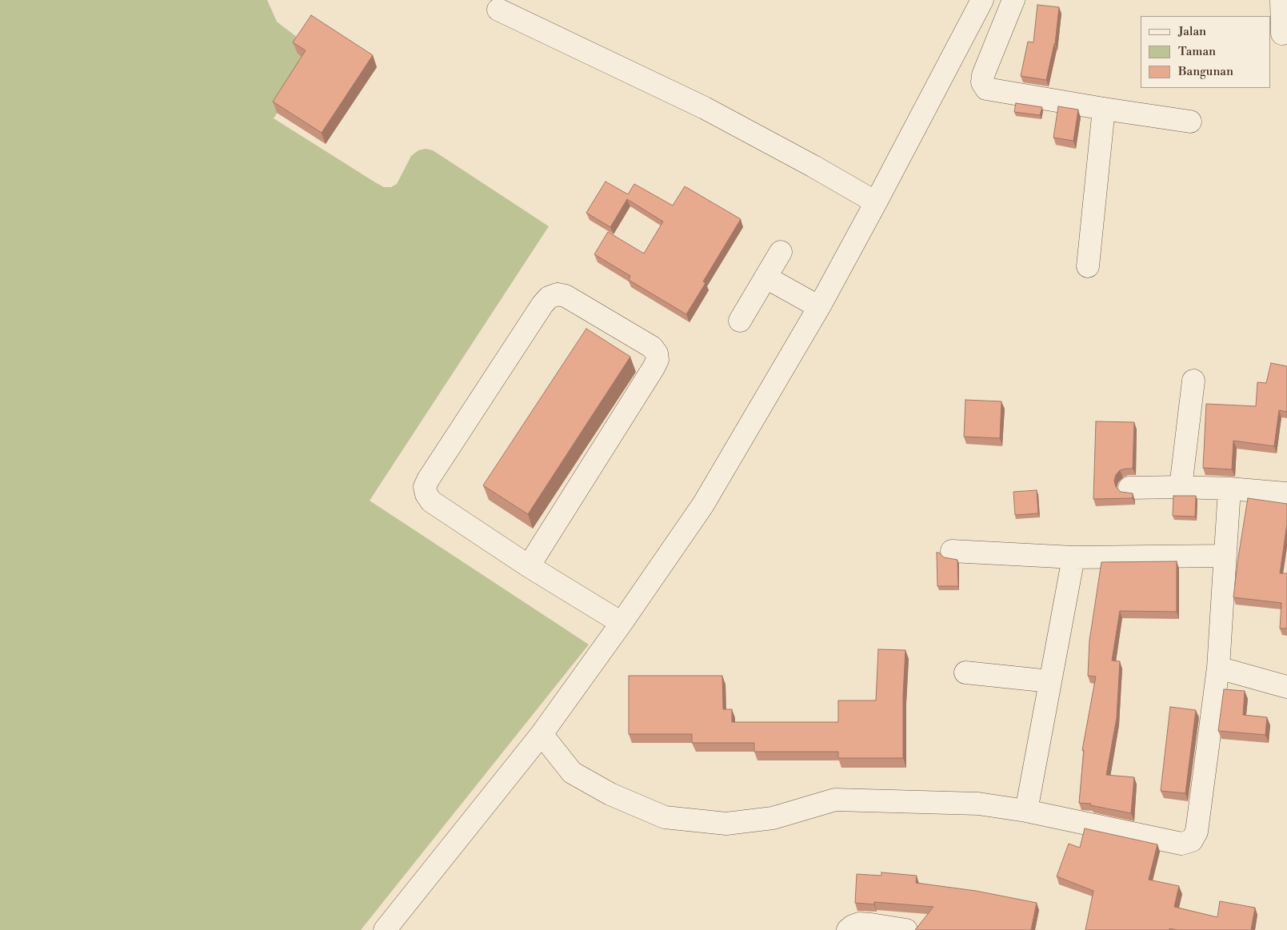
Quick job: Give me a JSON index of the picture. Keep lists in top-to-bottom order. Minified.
{"legend":["Jalan","Taman","Bangunan"]}
